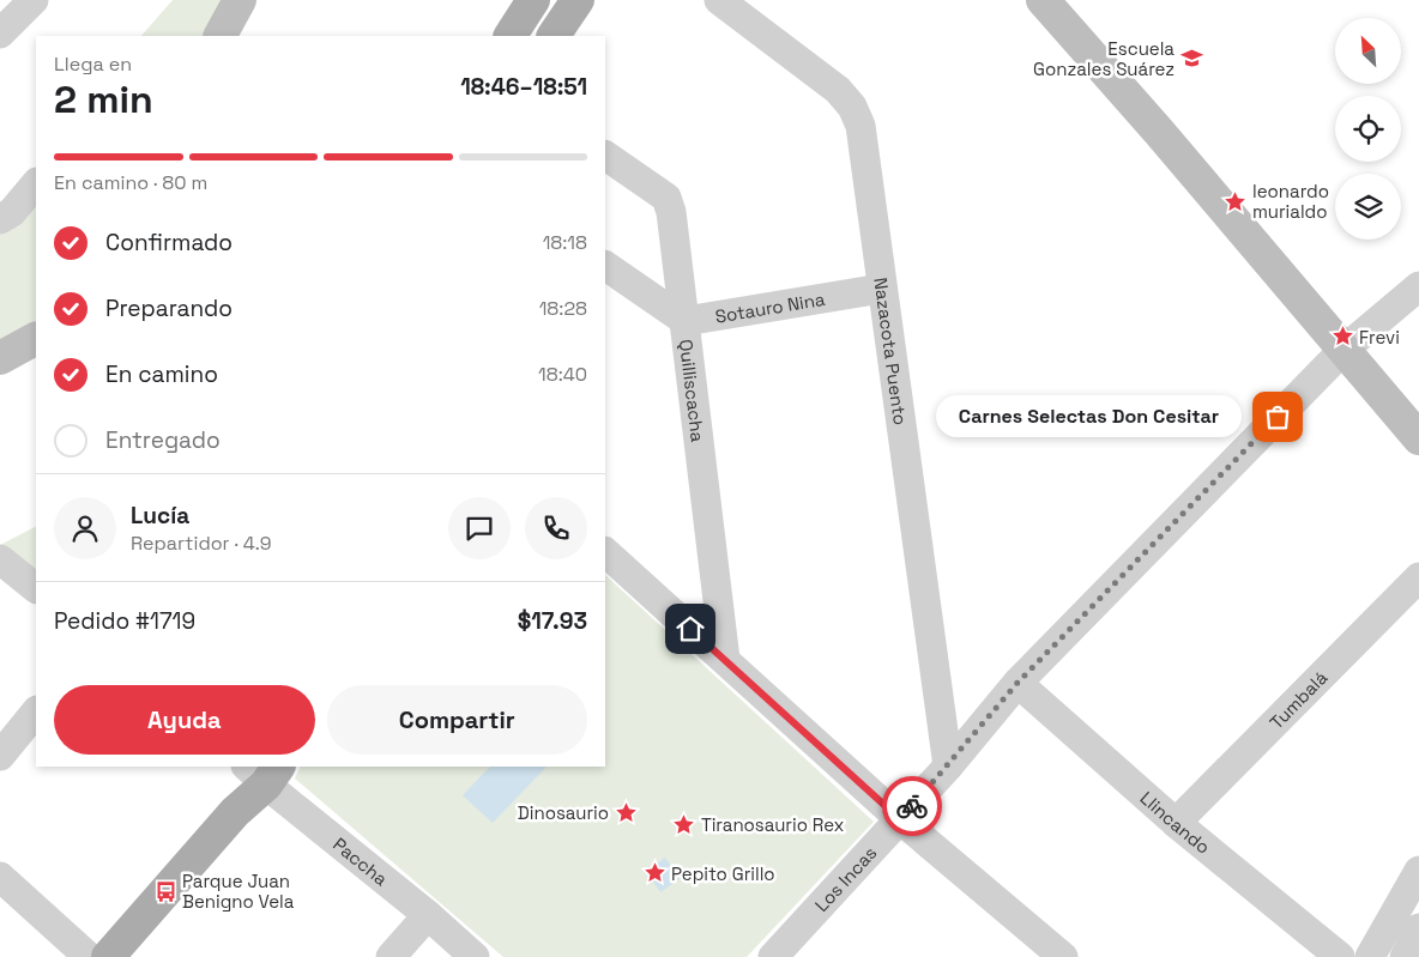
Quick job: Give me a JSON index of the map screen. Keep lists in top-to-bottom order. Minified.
{"streets":{"street":["Sotauro Nina","Nazacota Puento","Quilliscacha","Tumbalá","Llincando","Paccha","Los Incas"]},"crossings":[["Sotauro Nina","Nazacota Puento"],["Sotauro Nina","Quilliscacha"],["Nazacota Puento","Los Incas"],["Tumbalá","Llincando"],["Llincando","Los Incas"]],"places":{"school or university":["Escuela Gonzales Suárez"],"place":["leonardo murialdo","Frevi","Dinosaurio","Tiranosaurio Rex","Pepito Grillo"],"other":["Carnes Selectas Don Cesitar"],"bus stop":["Parque Juan Benigno Vela"]},"north":"top left","page":{"heading":["2 min","Llega en","18:46–18:51"],"panel":["Lucía","Repartidor · 4.9","Pedido #1719","$17.93"],"bar":"En camino · 80 m","list":[["Confirmado","18:18"],["Preparando","18:28"],["En camino","18:40"],"Entregado"],"bubble":"Carnes Selectas Don Cesitar","buttons":["Ayuda","Compartir"]}}
